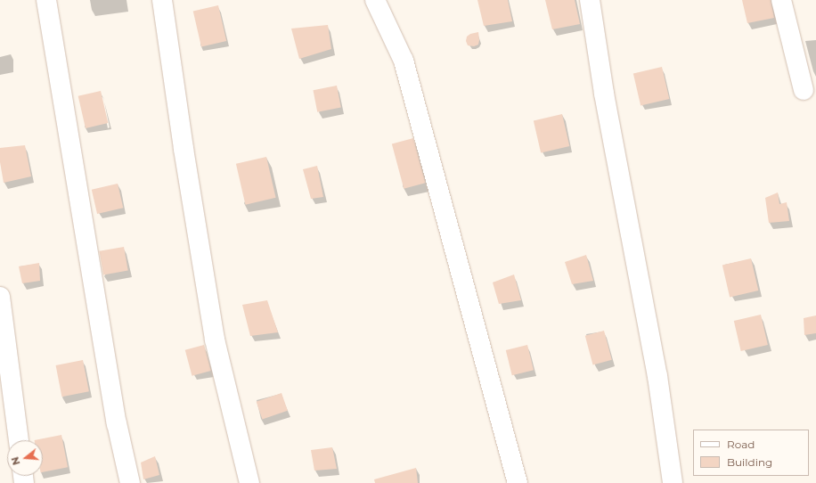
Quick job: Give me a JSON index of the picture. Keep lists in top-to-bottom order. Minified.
{"legend":["Road","Building"],"north":"left"}
